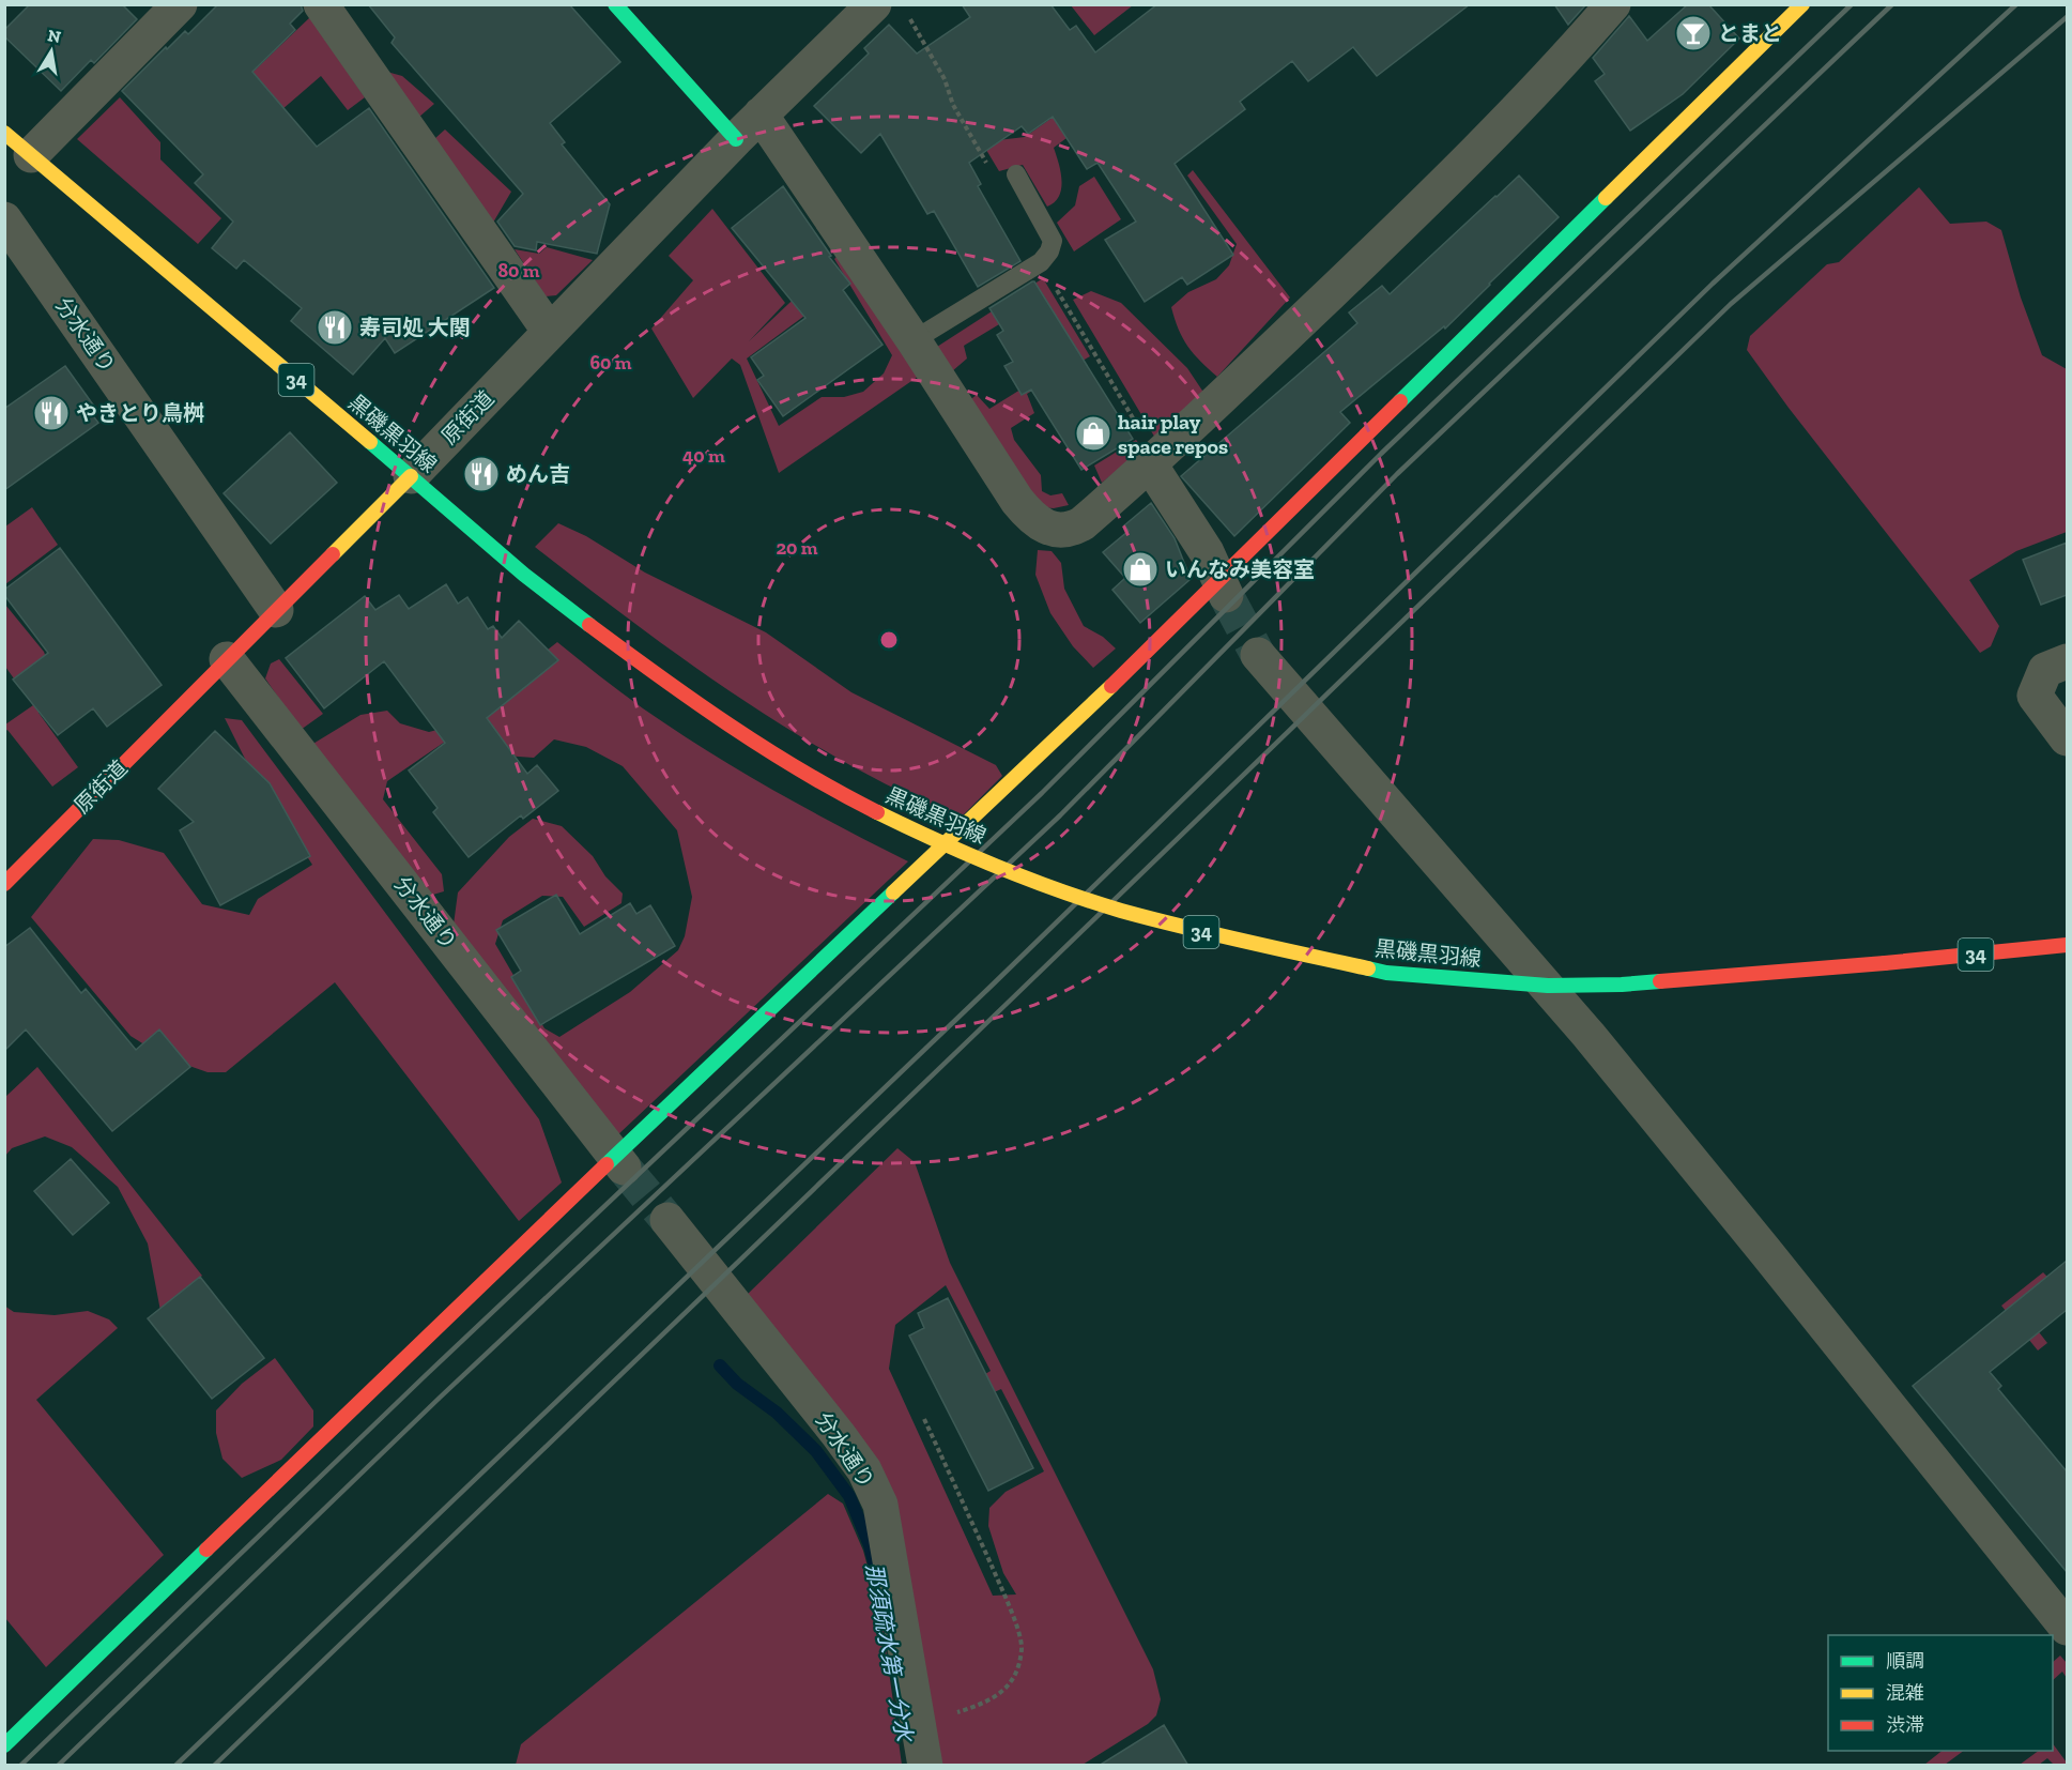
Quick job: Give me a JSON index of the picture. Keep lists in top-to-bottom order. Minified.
{"streets":{"street":["分水通り","34","原街道","黒磯黒羽線"]},"crossings":[["分水通り","原街道"],["原街道","黒磯黒羽線"]],"water":["那須疏水第一分水"],"places":{"bar":["とまと"],"restaurant":["寿司処 大関","やきとり鳥桝","めん吉"],"shop":["hair play space repos","いんなみ美容室"]},"legend":["順調","混雑","渋滞"],"north":"top","rings":["80 m","60 m","40 m","20 m"]}
